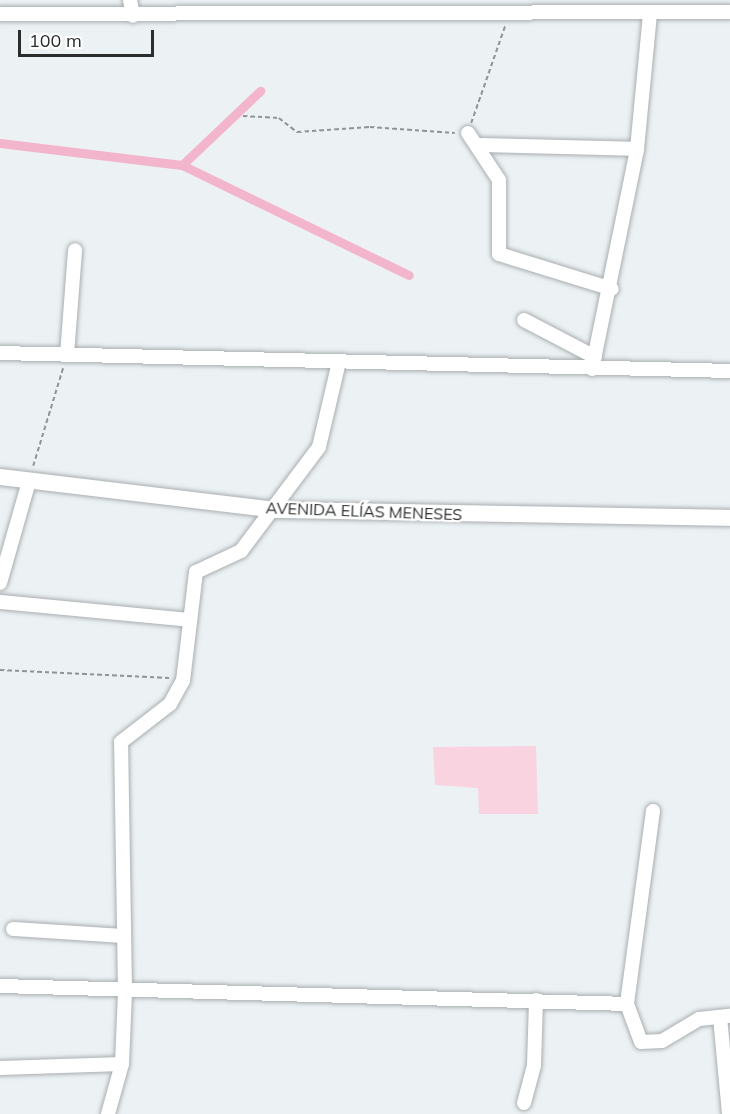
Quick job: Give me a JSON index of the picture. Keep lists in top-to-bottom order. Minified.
{"streets":{"main road":["AVENIDA ELÍAS MENESES"]},"scale_bar":"100 m"}
